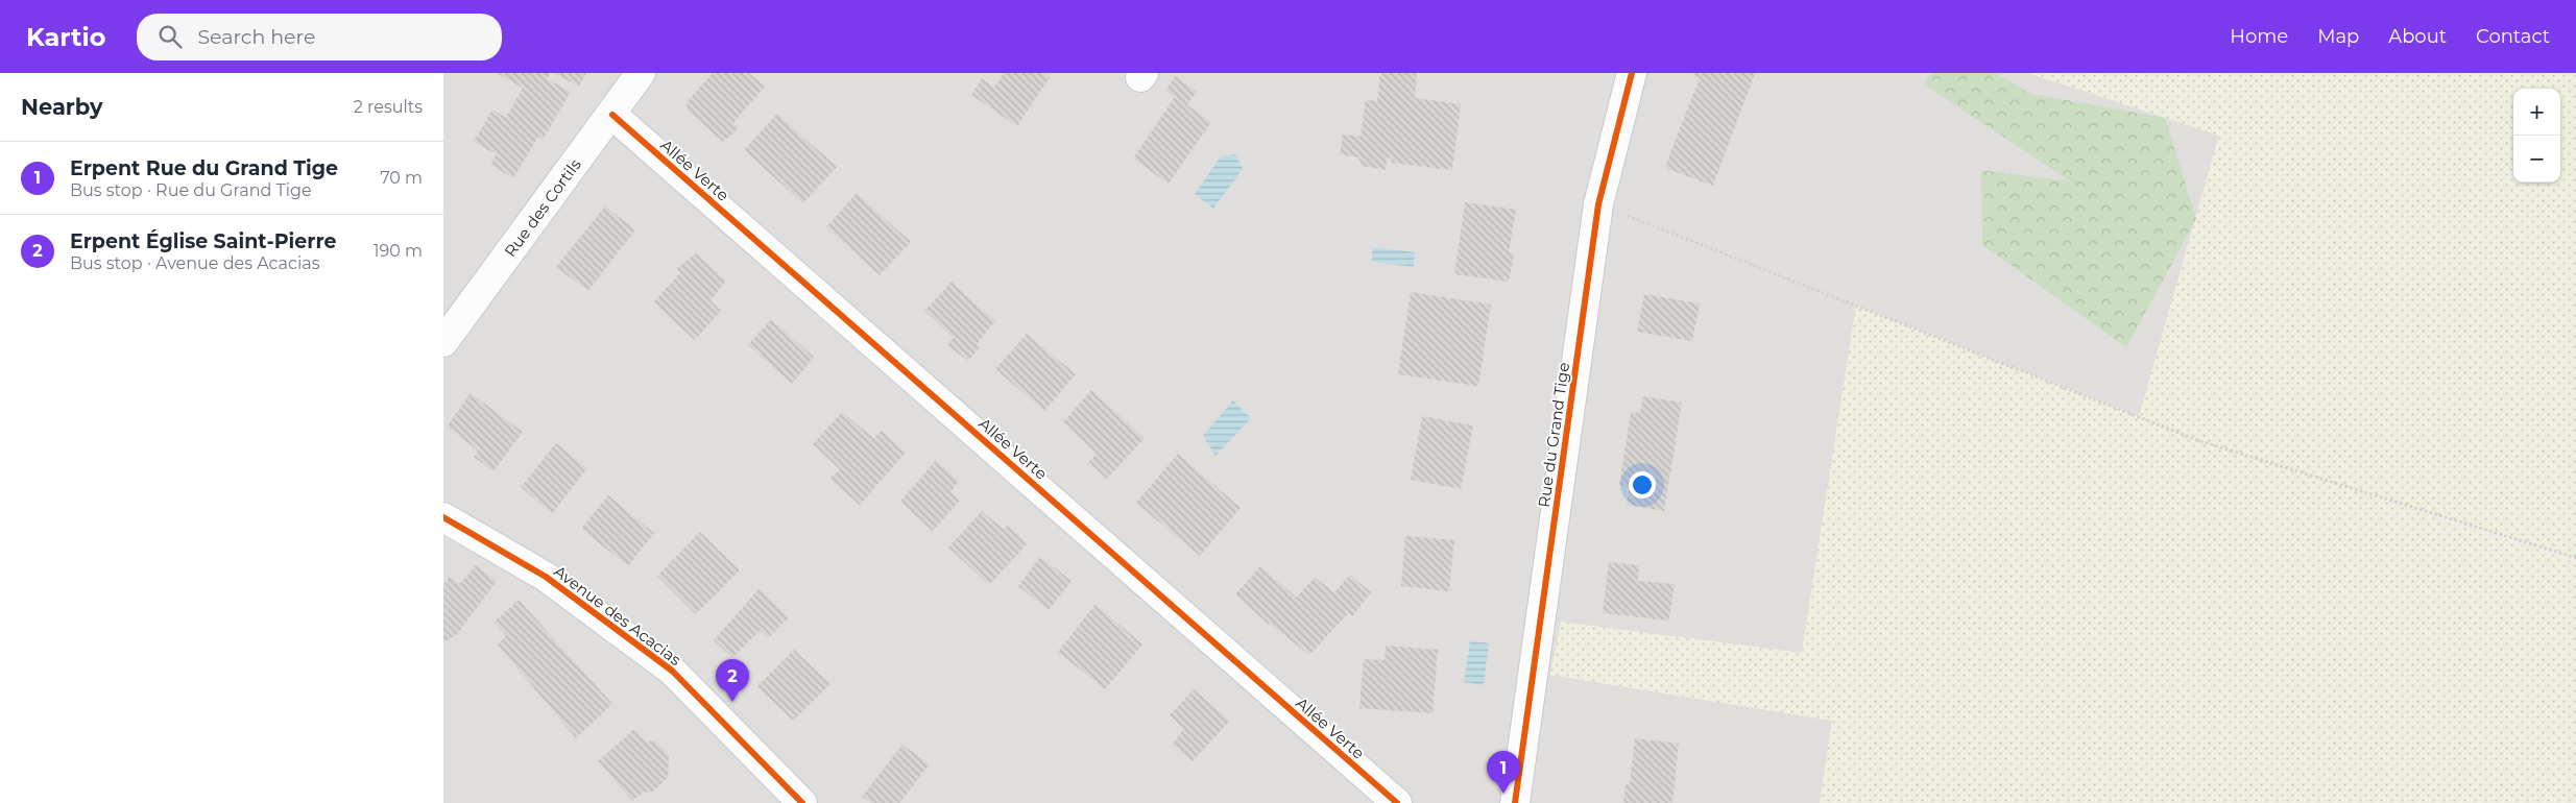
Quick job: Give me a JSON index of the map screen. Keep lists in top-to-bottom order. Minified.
{"streets":{"street":["Allée Verte","Rue des Cortils","Rue du Grand Tige","Avenue des Acacias"]},"crossings":[["Allée Verte","Rue des Cortils"]],"page":{"header":"Kartio","search":"Search here","nav":["Home","Map","About","Contact"],"heading":["Nearby","2 results"],"map_buttons":["+","−"],"list":[{"mark":"1","name":"Erpent Rue du Grand Tige","note":"Bus stop · Rue du Grand Tige","value":"70 m"},{"mark":"2","name":"Erpent Église Saint-Pierre","note":"Bus stop · Avenue des Acacias","value":"190 m"}],"pins":["2","1"]}}
